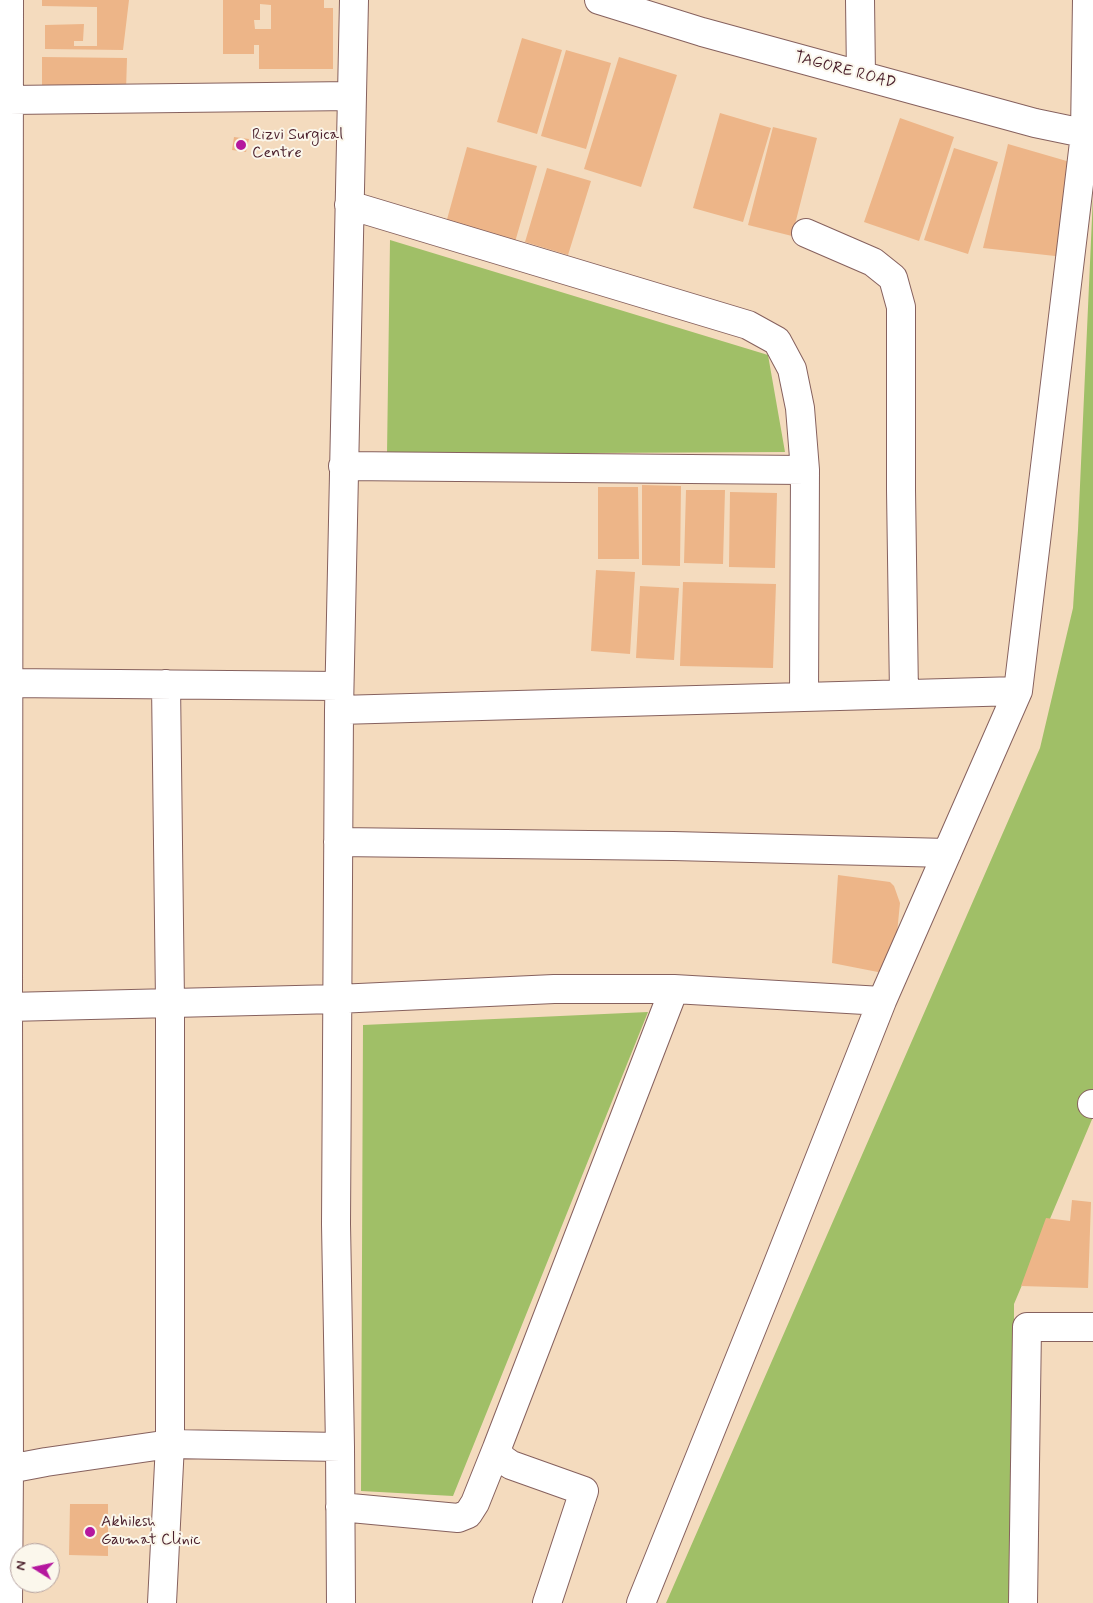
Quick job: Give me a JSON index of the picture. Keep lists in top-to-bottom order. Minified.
{"streets":{"street":["TAGORE ROAD"]},"places":["Rizvi Surgical Centre","Akhilesh Gaumat Clinic"],"north":"left"}
